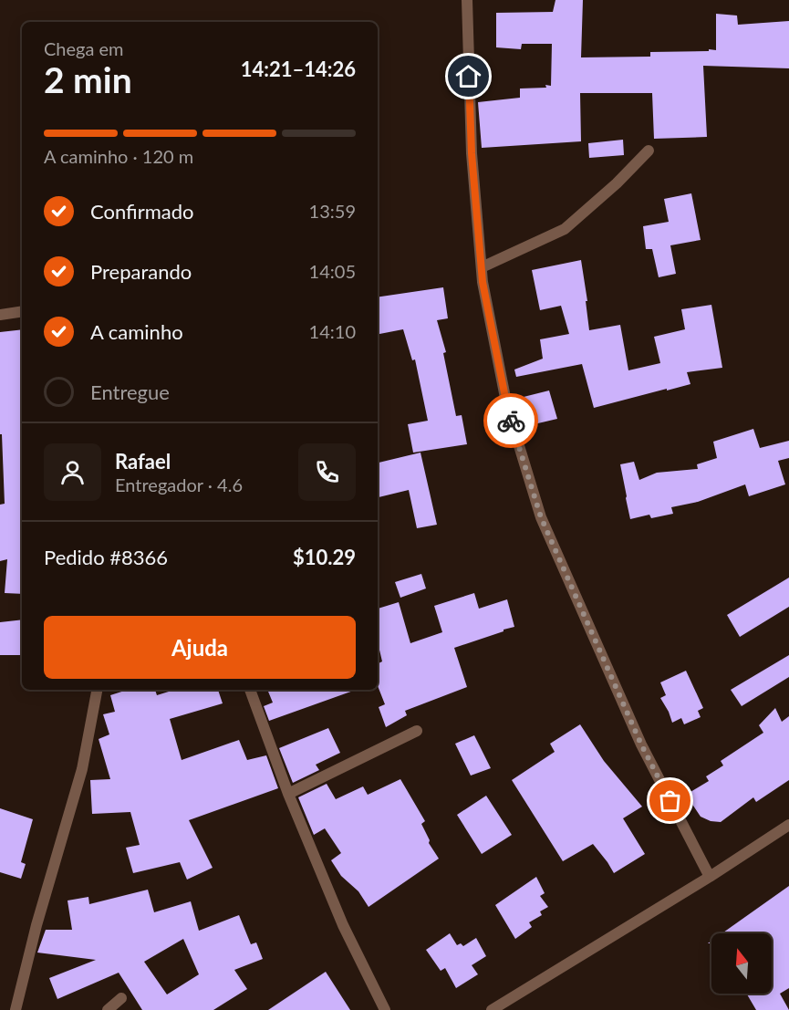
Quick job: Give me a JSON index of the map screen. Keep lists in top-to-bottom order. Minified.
{"north":"top","page":{"heading":["2 min","Chega em","14:21–14:26"],"panel":["Rafael","Entregador · 4.6","Pedido #8366","$10.29"],"bar":"A caminho · 120 m","list":[["Confirmado","13:59"],["Preparando","14:05"],["A caminho","14:10"],"Entregue"],"buttons":"Ajuda"}}
